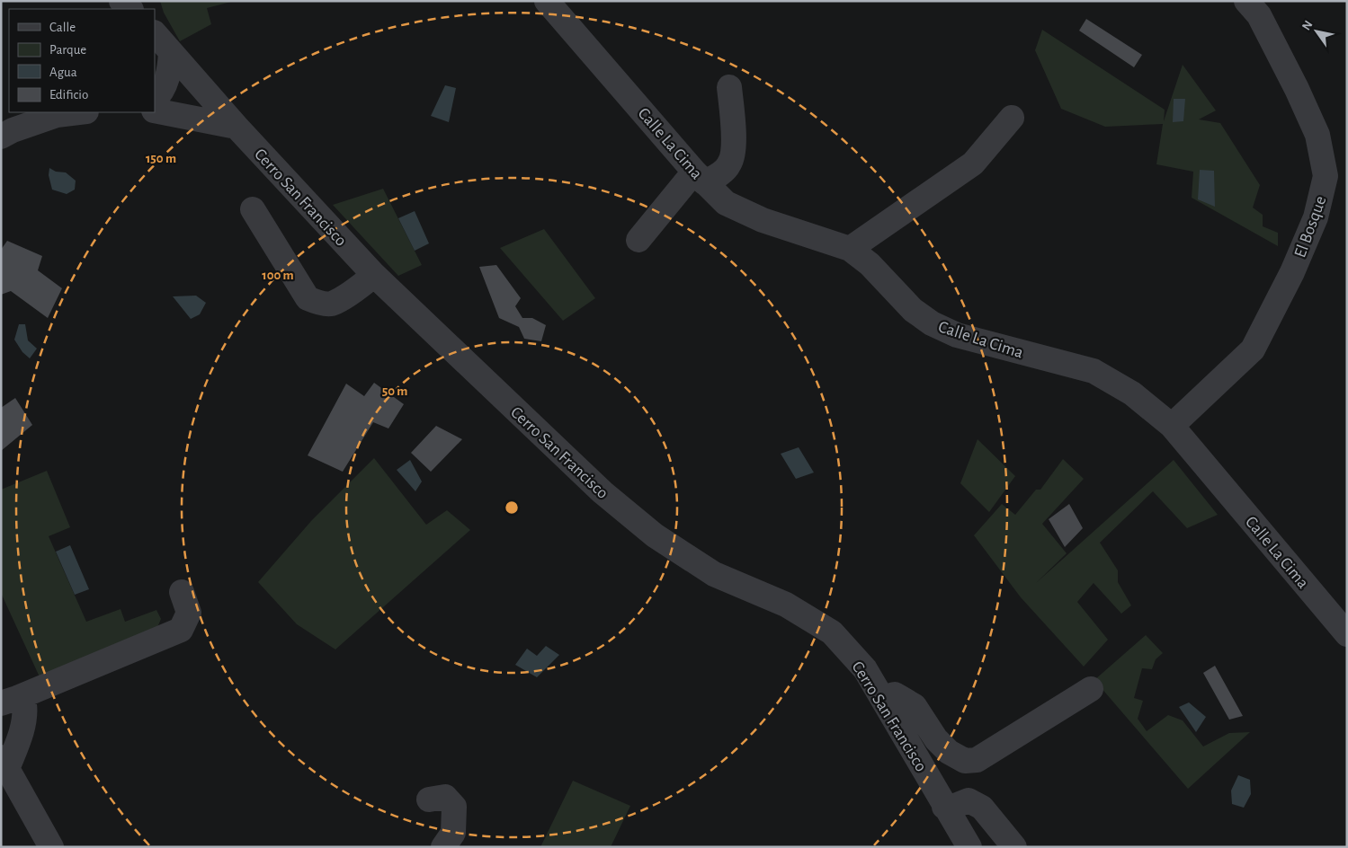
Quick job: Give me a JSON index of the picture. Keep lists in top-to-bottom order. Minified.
{"streets":{"street":["Calle La Cima","Cerro San Francisco","El Bosque"]},"crossings":[["Calle La Cima","El Bosque"]],"legend":["Calle","Parque","Agua","Edificio"],"north":"top left","rings":["150 m","100 m","50 m"]}
